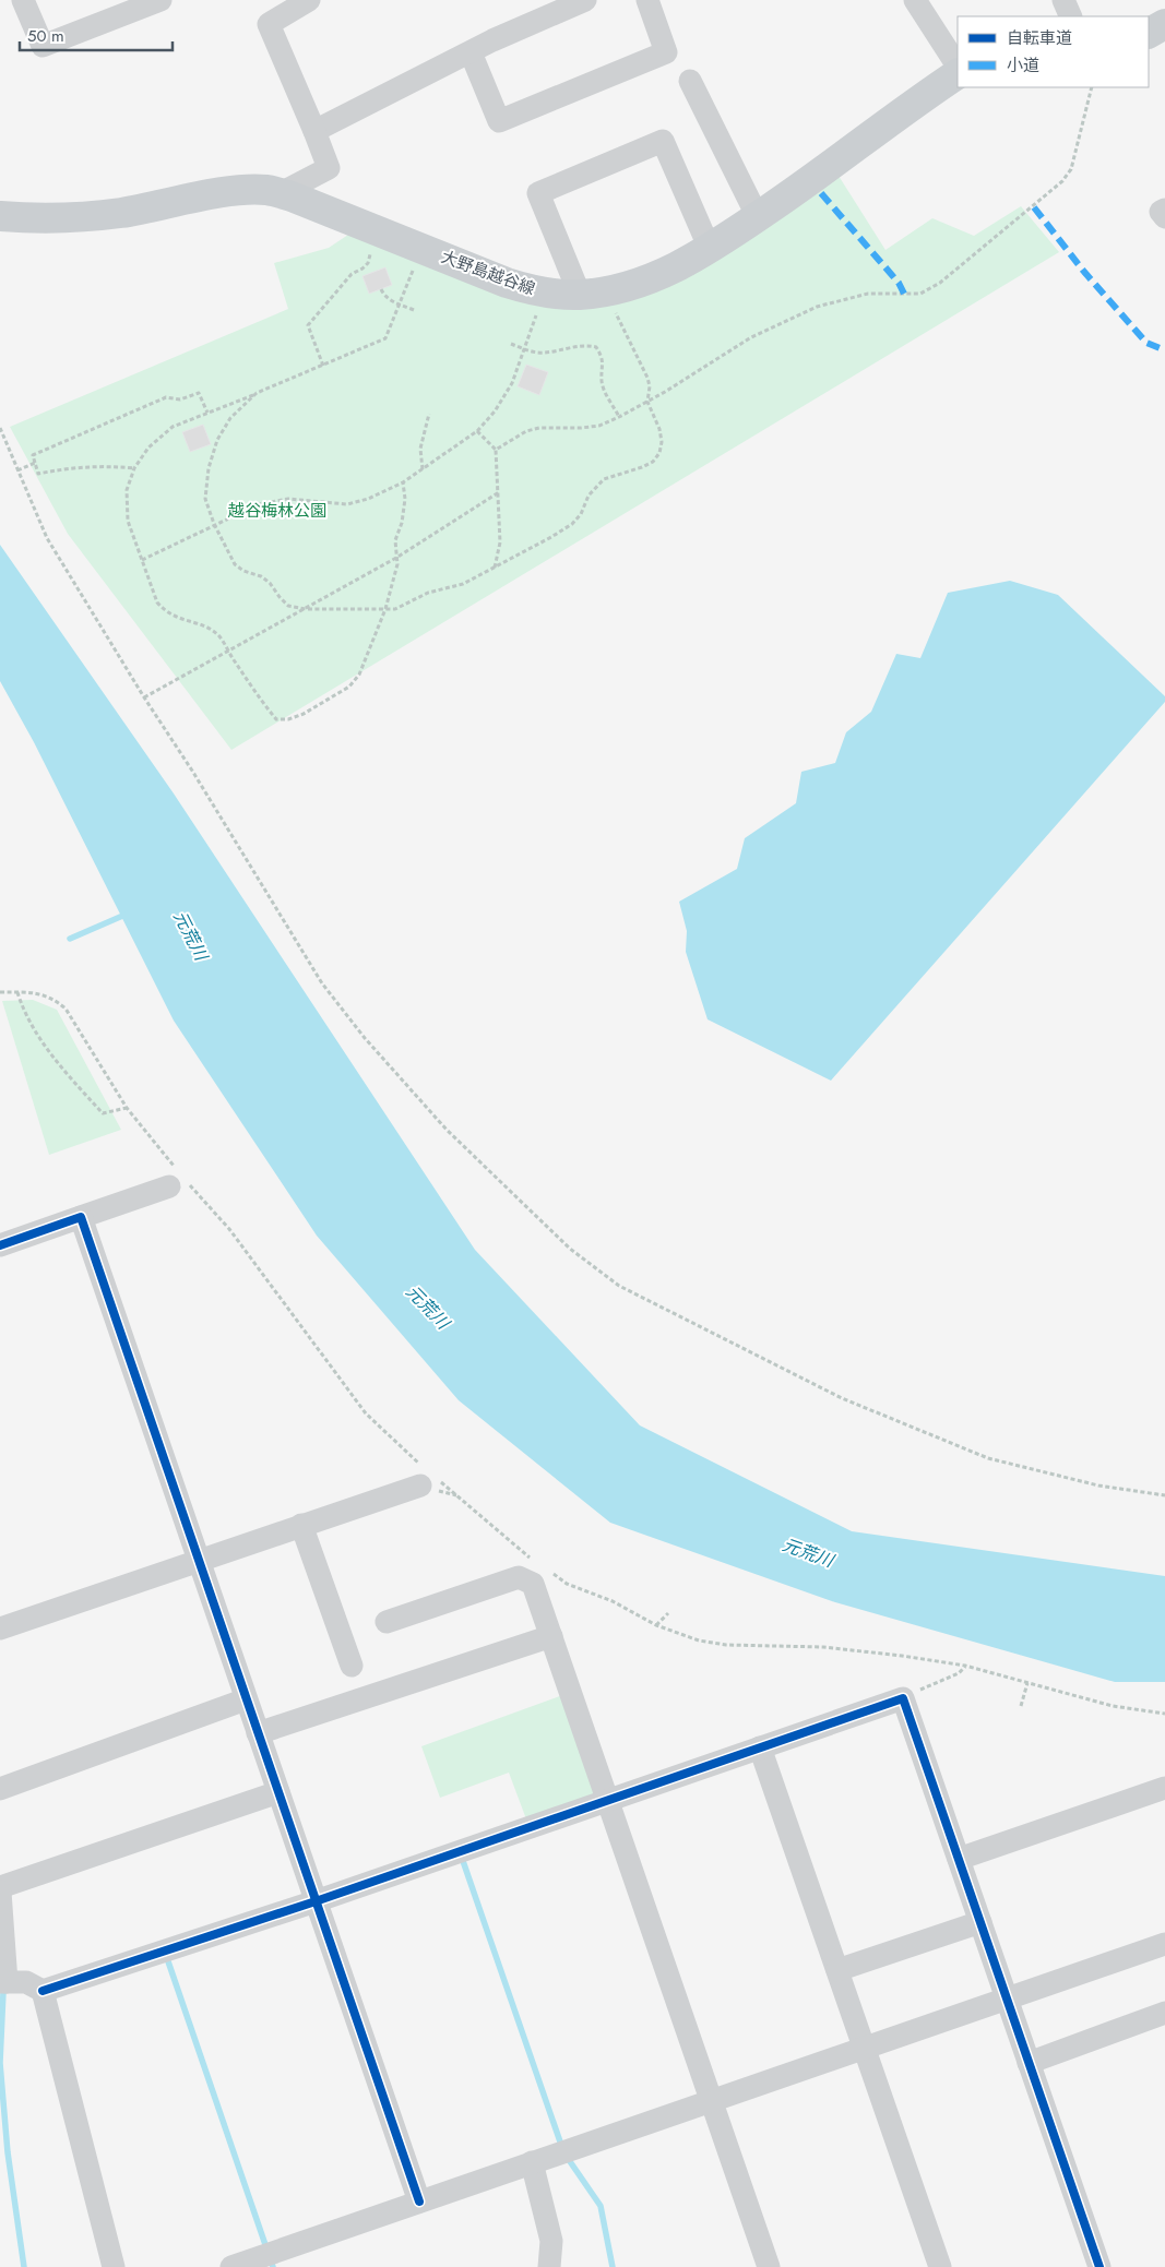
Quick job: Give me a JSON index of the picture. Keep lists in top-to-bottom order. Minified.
{"streets":{"main road":["大野島越谷線"]},"water":["元荒川"],"parks":["越谷梅林公園"],"legend":["自転車道","小道"],"scale_bar":"50 m"}
